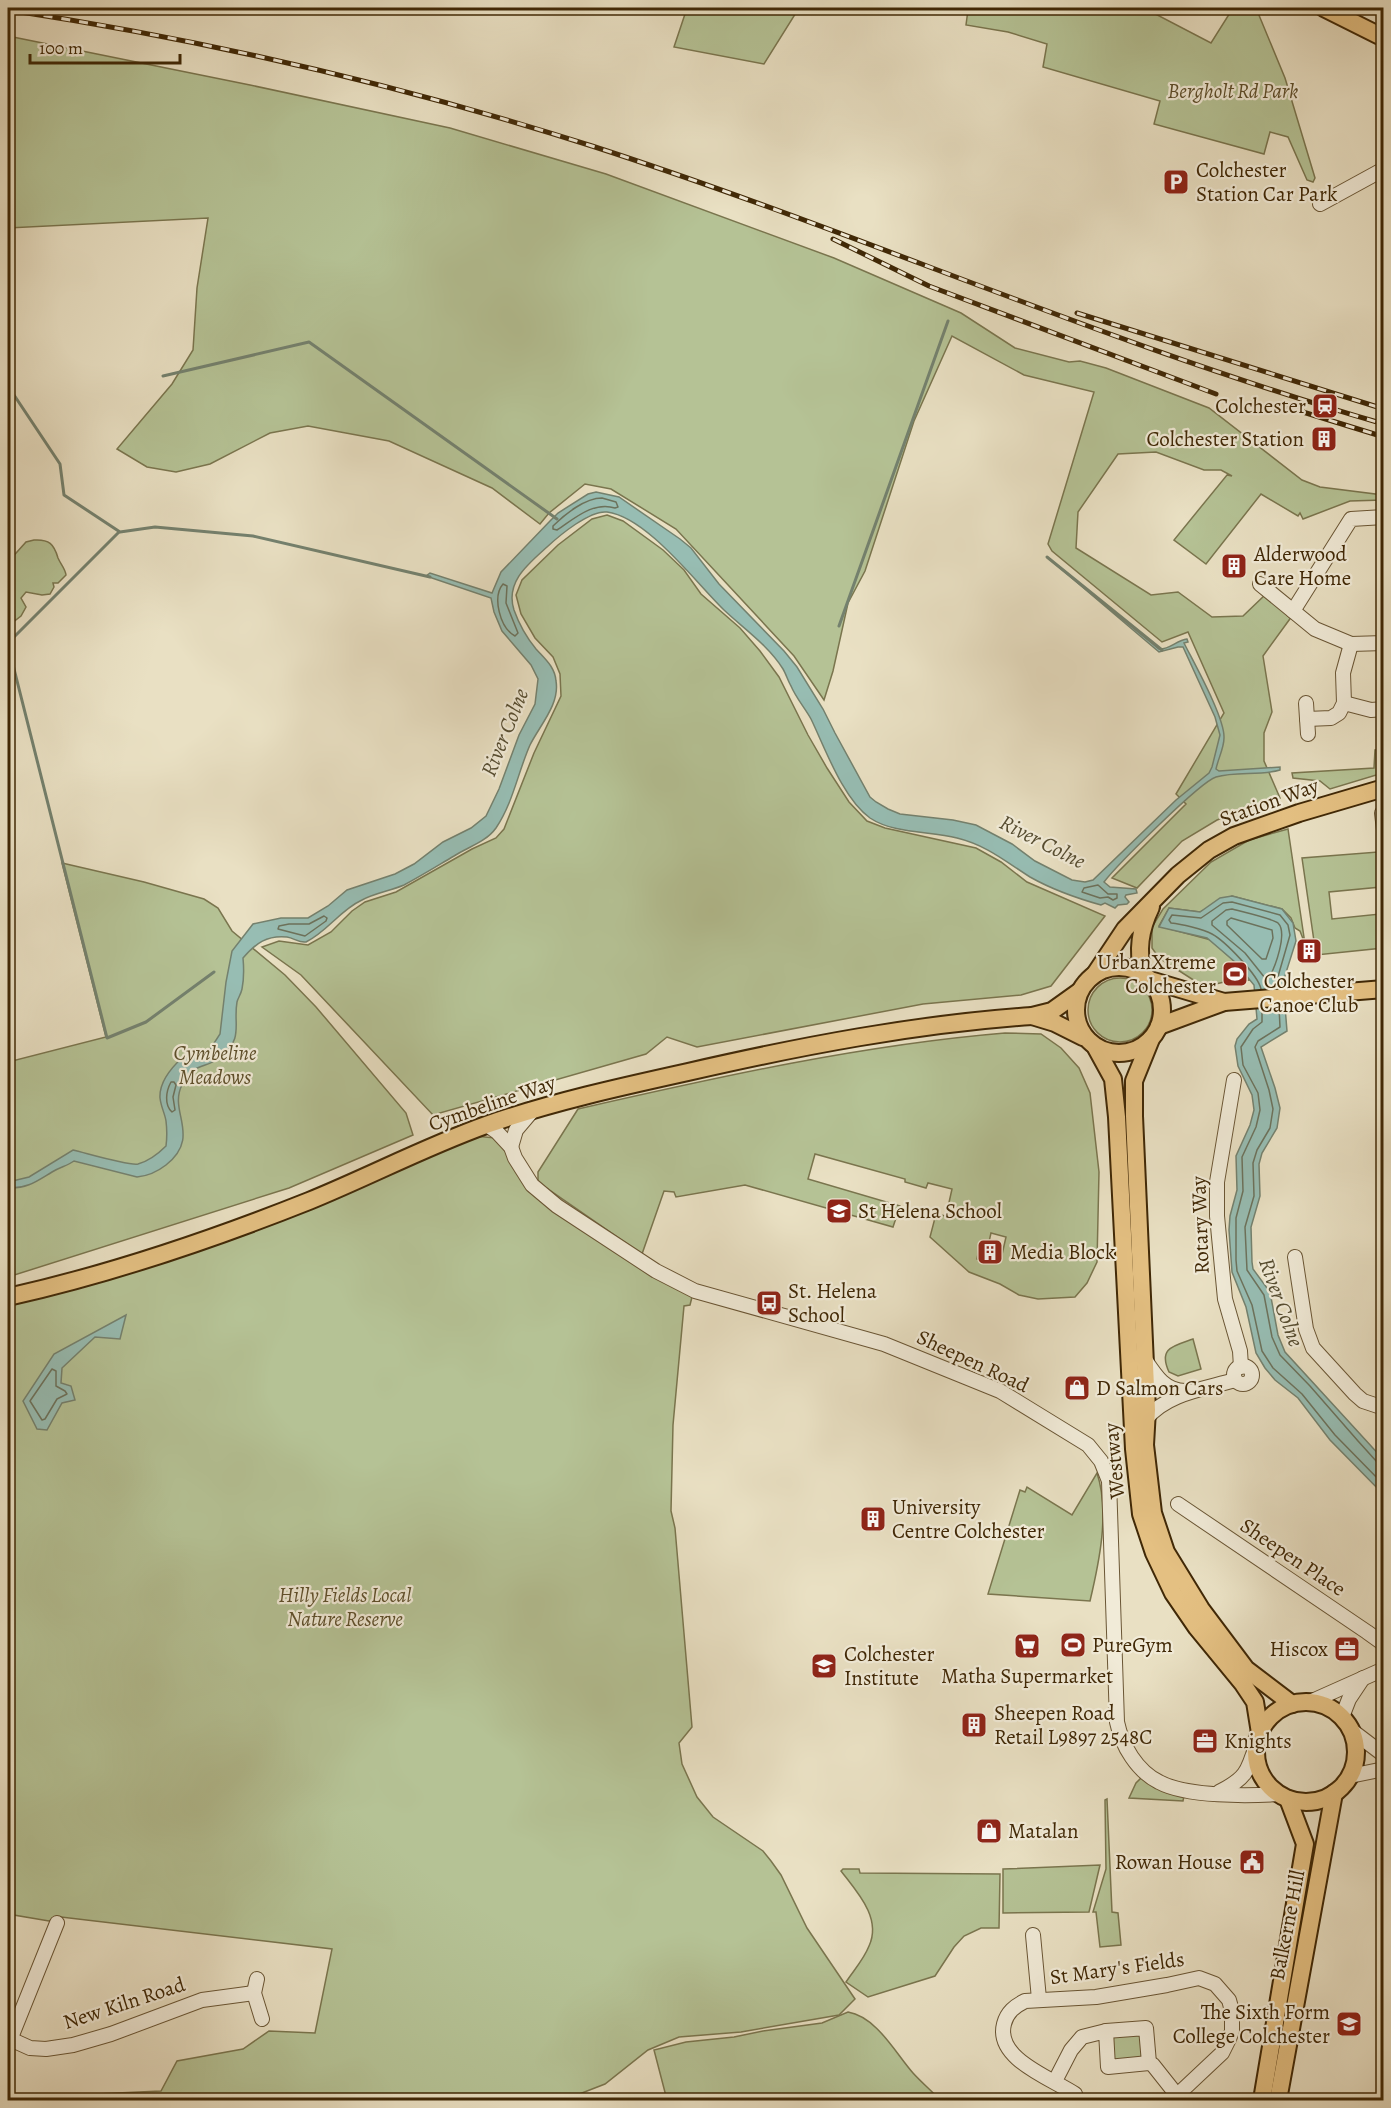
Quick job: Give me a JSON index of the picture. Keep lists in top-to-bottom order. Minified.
{"streets":{"main road":["Station Way","Cymbeline Way","Westway","Balkerne Hill"],"street":["Rotary Way","Sheepen Road","Sheepen Place","St Mary's Fields","New Kiln Road"]},"crossings":[["Station Way","Westway"],["Cymbeline Way","Sheepen Road"],["Sheepen Road","Westway"],["Sheepen Road","Balkerne Hill"],["Westway","Balkerne Hill"]],"water":["River Colne"],"parks":["Bergholt Rd Park","Cymbeline Meadows","Hilly Fields Local Nature Reserve"],"places":{"parking":["Colchester Station Car Park"],"station":["Colchester"],"building":["Colchester Station","Alderwood Care Home","Colchester Canoe Club","Media Block","University Centre Colchester","Sheepen Road Retail L9897 2548C"],"sports":["UrbanXtreme Colchester","PureGym"],"school or university":["St Helena School","Colchester Institute","The Sixth Form College Colchester"],"bus stop":["St. Helena School"],"shop":["D Salmon Cars","Matalan"],"supermarket":["Matha Supermarket"],"office":["Hiscox","Knights"],"public building":["Rowan House"]},"scale_bar":"100 m"}
